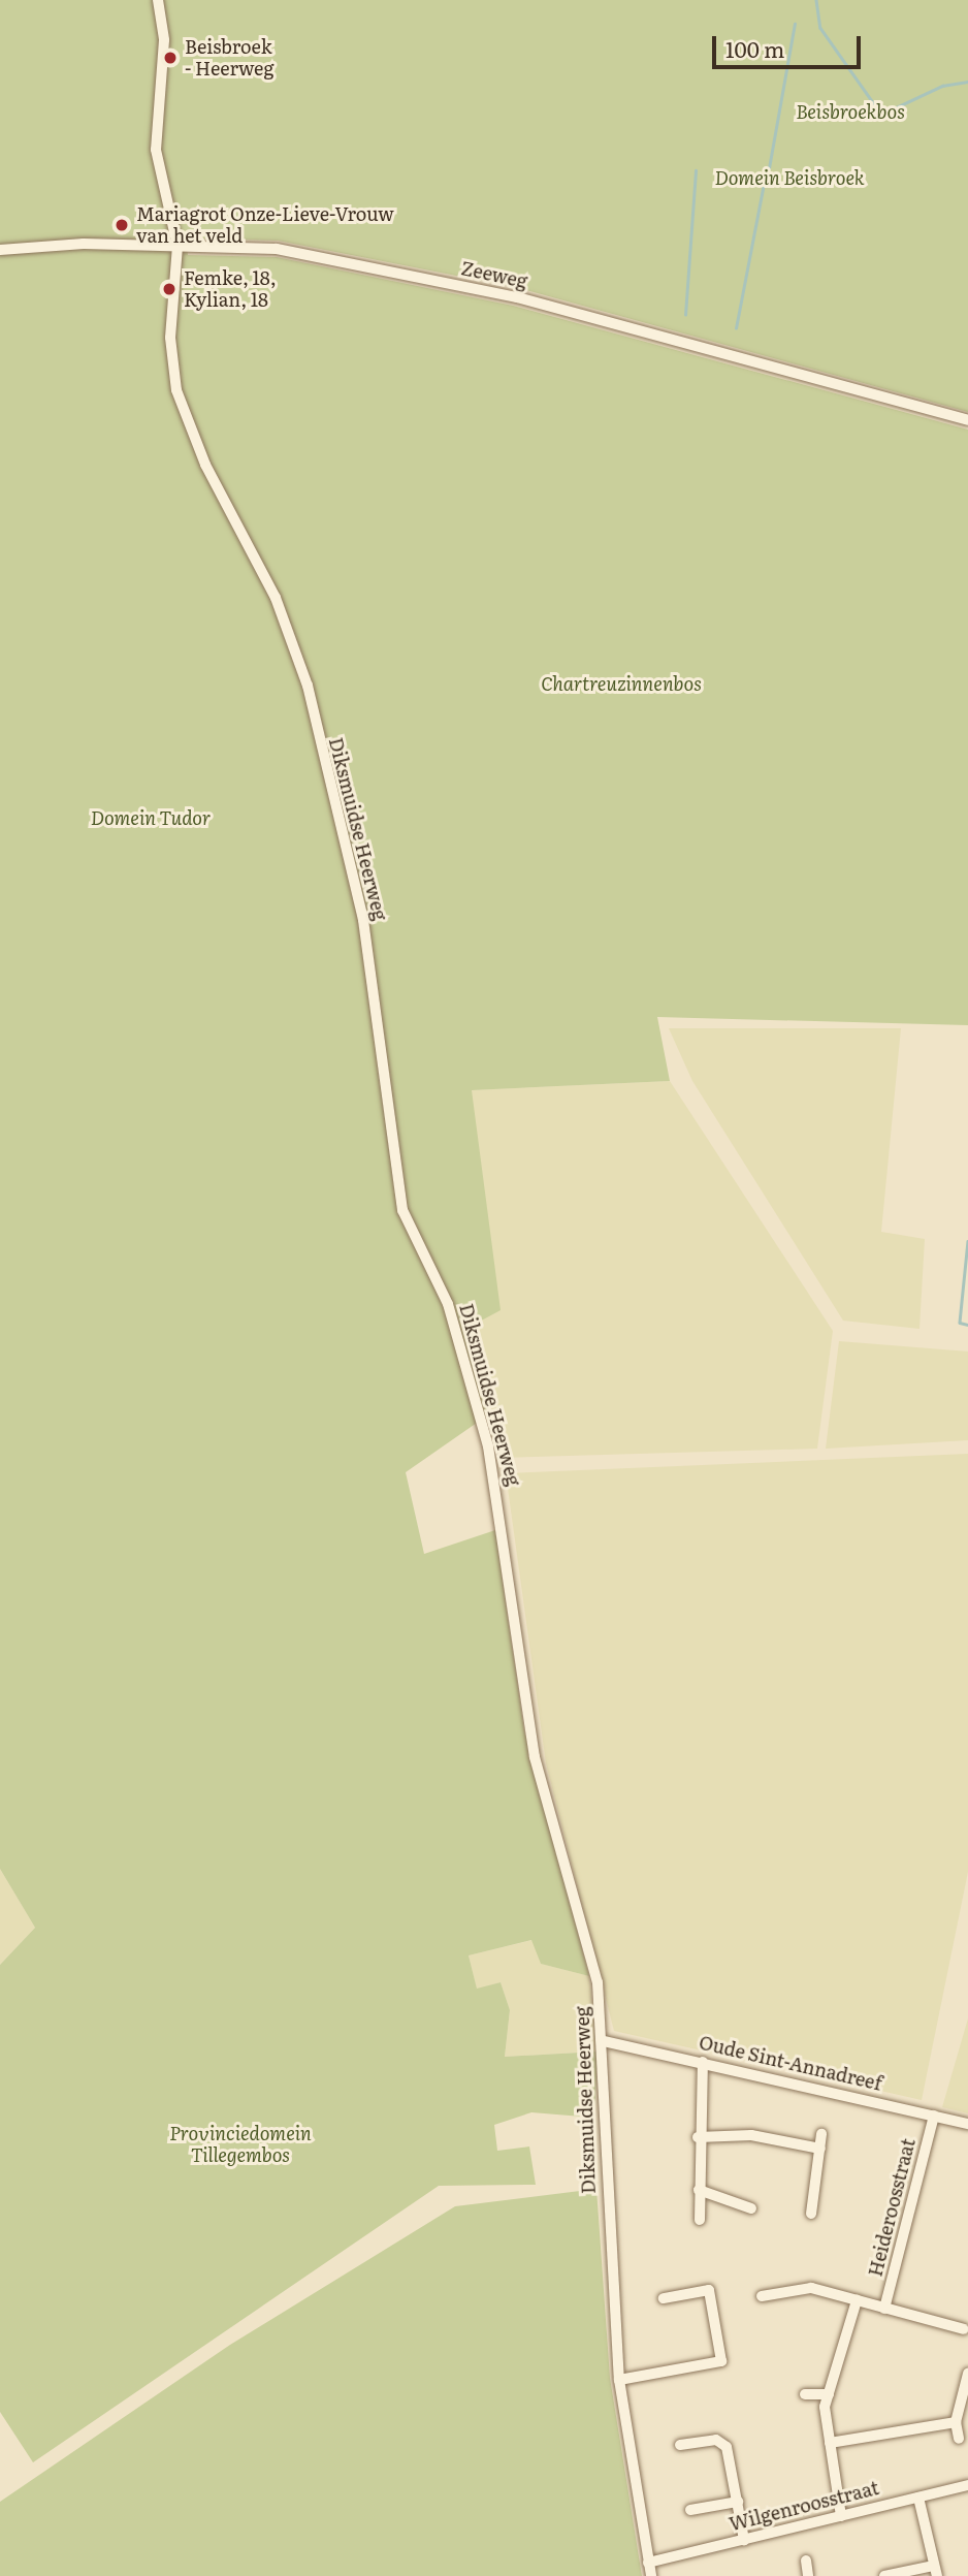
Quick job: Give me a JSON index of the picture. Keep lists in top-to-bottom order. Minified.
{"streets":{"street":["Zeeweg","Diksmuidse Heerweg","Oude Sint-Annadreef","Heideroosstraat","Wilgenroosstraat"]},"crossings":[["Zeeweg","Diksmuidse Heerweg"],["Diksmuidse Heerweg","Oude Sint-Annadreef"],["Diksmuidse Heerweg","Wilgenroosstraat"],["Oude Sint-Annadreef","Heideroosstraat"]],"parks":["Beisbroekbos","Domein Beisbroek","Chartreuzinnenbos","Domein Tudor","Provinciedomein Tillegembos"],"places":["Beisbroek - Heerweg","Mariagrot Onze-Lieve-Vrouw van het veld","Femke, 18, Kylian, 18"],"scale_bar":"100 m"}
